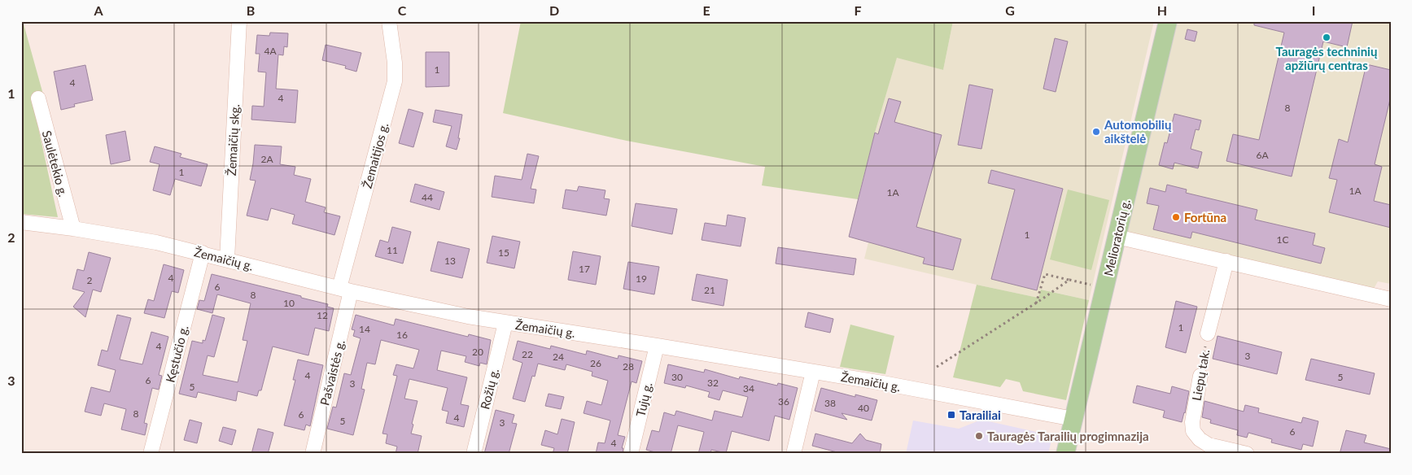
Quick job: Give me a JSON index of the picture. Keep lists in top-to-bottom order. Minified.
{"streets":{"main road":["Melioratorių g."],"street":["Žemaičių skg.","Žemaitijos g.","Saulėtekio g.","Žemaičių g.","Kęstučio g.","Pašvaistės g.","Liepų tak.","Rožių g.","Tujų g."]},"crossings":[["Žemaičių skg.","Žemaičių g."],["Žemaitijos g.","Žemaičių g."],["Žemaitijos g.","Pašvaistės g."],["Saulėtekio g.","Žemaičių g."],["Melioratorių g.","Žemaičių g."],["Žemaičių g.","Kęstučio g."],["Žemaičių g.","Pašvaistės g."],["Žemaičių g.","Rožių g."],["Žemaičių g.","Tujų g."]],"places":{"other":["Tauragės techninių apžiūrų centras","Automobilių aikštelė","Fortūna","Tauragės Tarailių progimnazija"],"transit":["Tarailiai"]},"house_numbers":["4A","1","4","4","8","6A","2A","1","1A","1A","44","1","1C","11","15","13","17","4","19","2","6","21","8","10","12","1","14","16","4","20","22","3","24","26","28","4","30","5","6","32","3","5","34","36","38","40","8","6","4","5","3","6","4"],"grid":{"columns":["A","B","C","D","E","F","G","H","I"],"rows":["1","2","3"]}}
